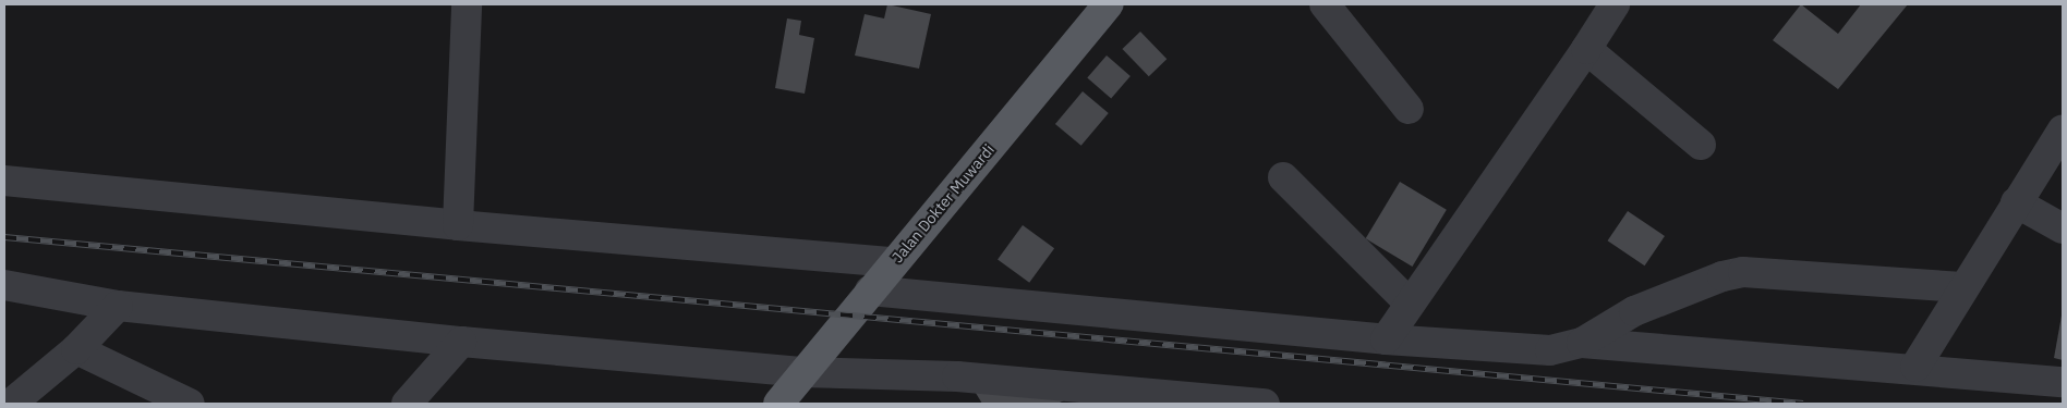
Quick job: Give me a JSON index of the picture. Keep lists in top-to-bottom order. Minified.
{"streets":{"main road":["Jalan Dokter Muwardi"]}}
